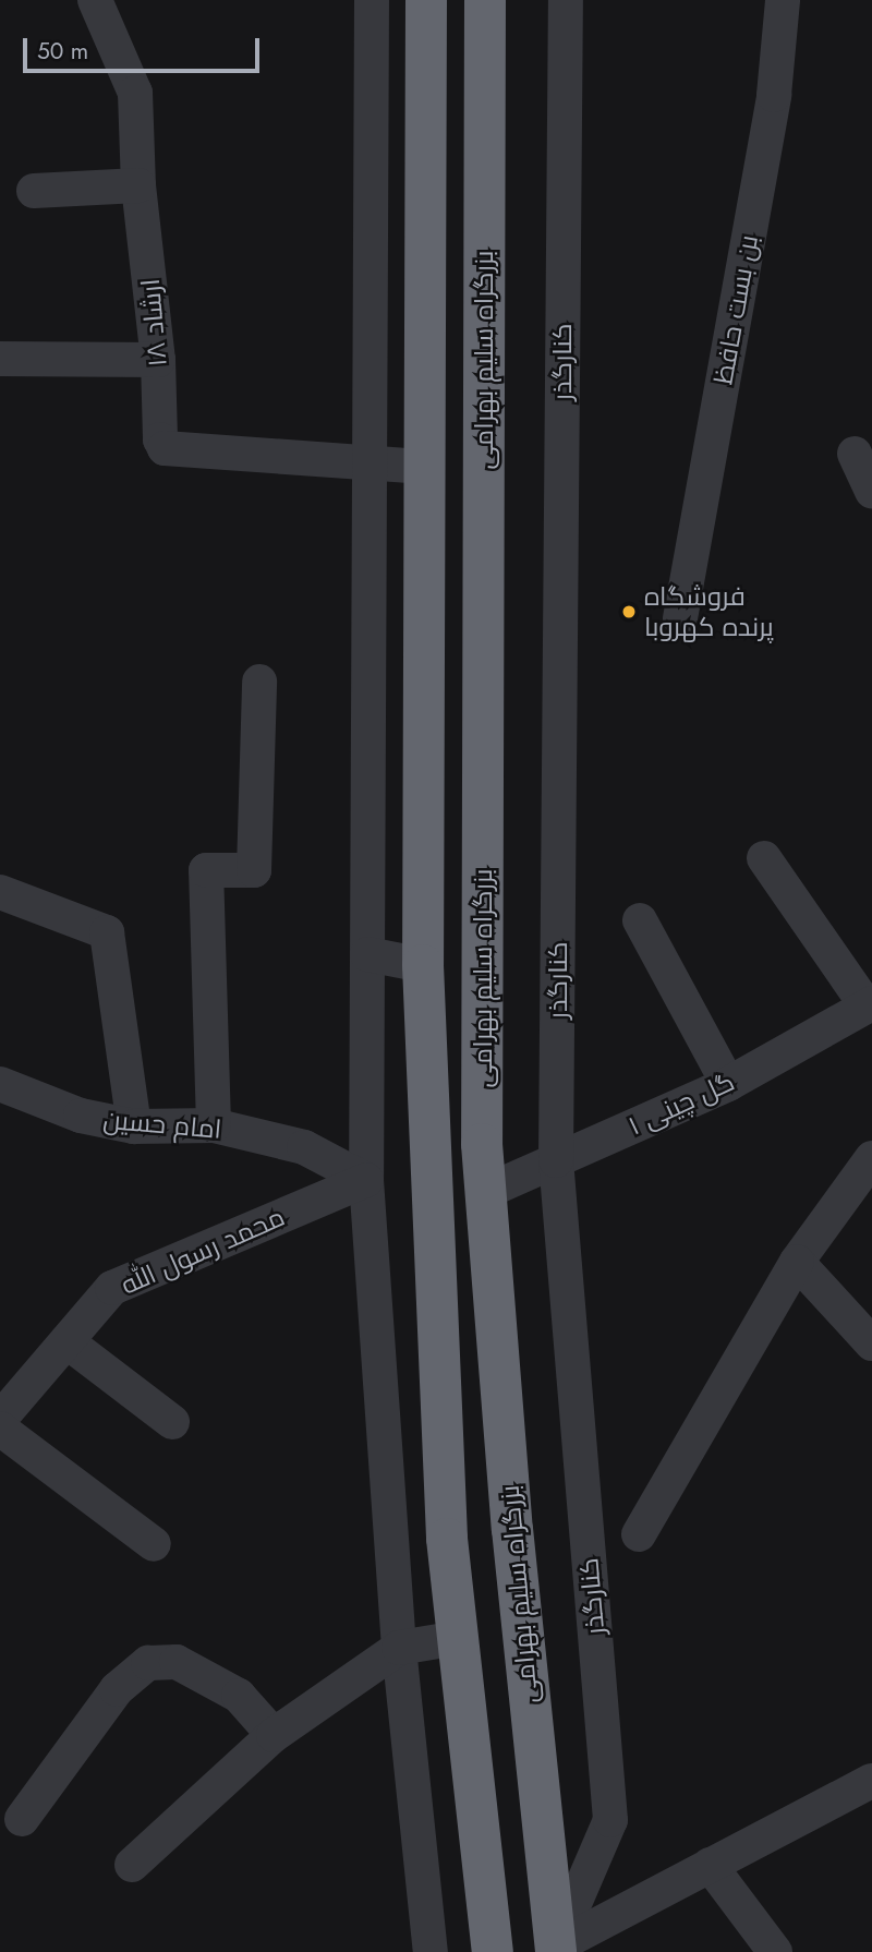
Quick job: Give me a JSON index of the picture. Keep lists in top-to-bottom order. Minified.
{"streets":{"highway":["بزرگراه سلیم بهرامی"],"street":["بن بست حافظ","ارشاد ۱۸","کنارگذر","گل چینی ۱","امام حسین","محمد رسول الله"]},"crossings":[["بزرگراه سلیم بهرامی","کنارگذر"],["بزرگراه سلیم بهرامی","گل چینی ۱"],["کنارگذر","گل چینی ۱"],["امام حسین","محمد رسول الله"]],"places":["فروشگاه پرنده کهروبا"],"scale_bar":"50 m"}
